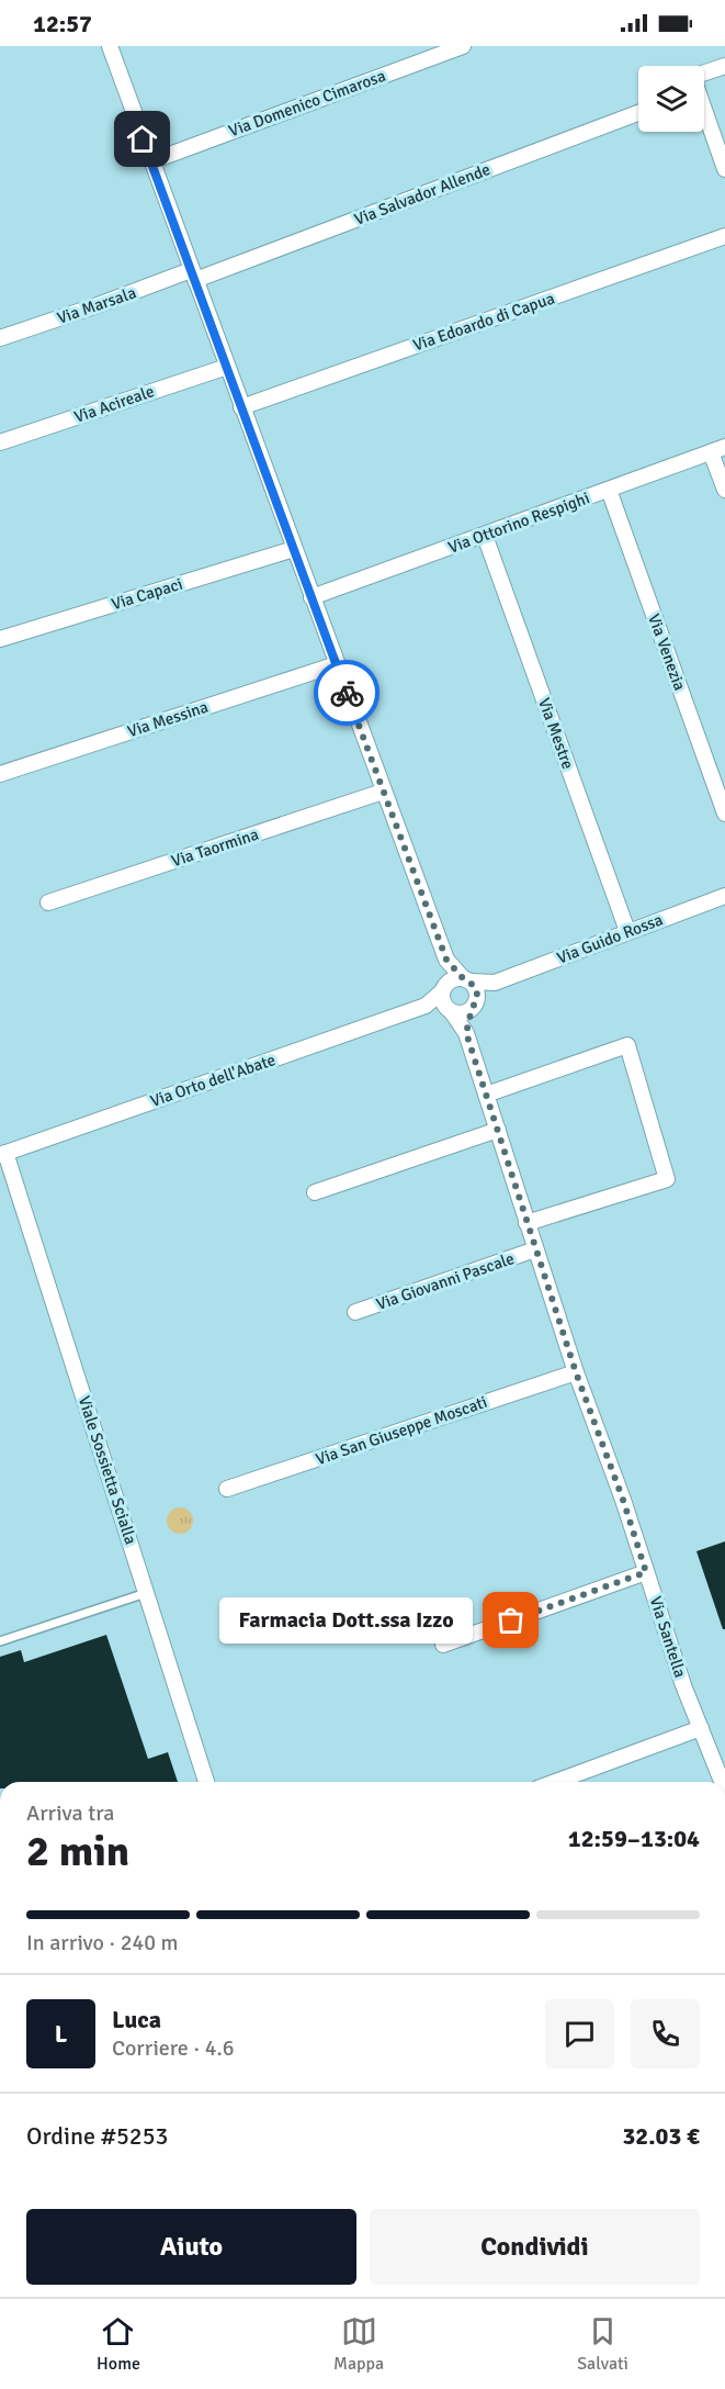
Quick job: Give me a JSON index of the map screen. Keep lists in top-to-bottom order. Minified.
{"streets":{"street":["Via Domenico Cimarosa","Via Salvador Allende","Via Marsala","Via Edoardo di Capua","Via Acireale","Via Ottorino Respighi","Via Capaci","Via Venezia","Via Messina","Via Mestre","Via Taormina","Via Guido Rossa","Via Orto dell'Abate","Via Giovanni Pascale","Via San Giuseppe Moscati","Viale Sossietta Scialla","Via Santella"]},"crossings":[["Via Salvador Allende","Via Marsala"],["Via Ottorino Respighi","Via Venezia"],["Via Ottorino Respighi","Via Mestre"],["Via Mestre","Via Guido Rossa"],["Via Guido Rossa","Via Orto dell'Abate"],["Via Guido Rossa","Via Santella"],["Via Orto dell'Abate","Viale Sossietta Scialla"],["Via Orto dell'Abate","Via Santella"],["Via Giovanni Pascale","Via Santella"],["Via San Giuseppe Moscati","Via Santella"]],"places":["Farmacia Dott.ssa Izzo"],"page":{"status":"12:57","bubble":"Farmacia Dott.ssa Izzo","heading":["2 min","Arriva tra","12:59–13:04"],"panel":["Luca","Corriere · 4.6","Ordine #5253","32.03 €"],"bar":"In arrivo · 240 m","round":"L","buttons":["Aiuto","Condividi"],"tabs":["Home","Mappa","Salvati"]}}
